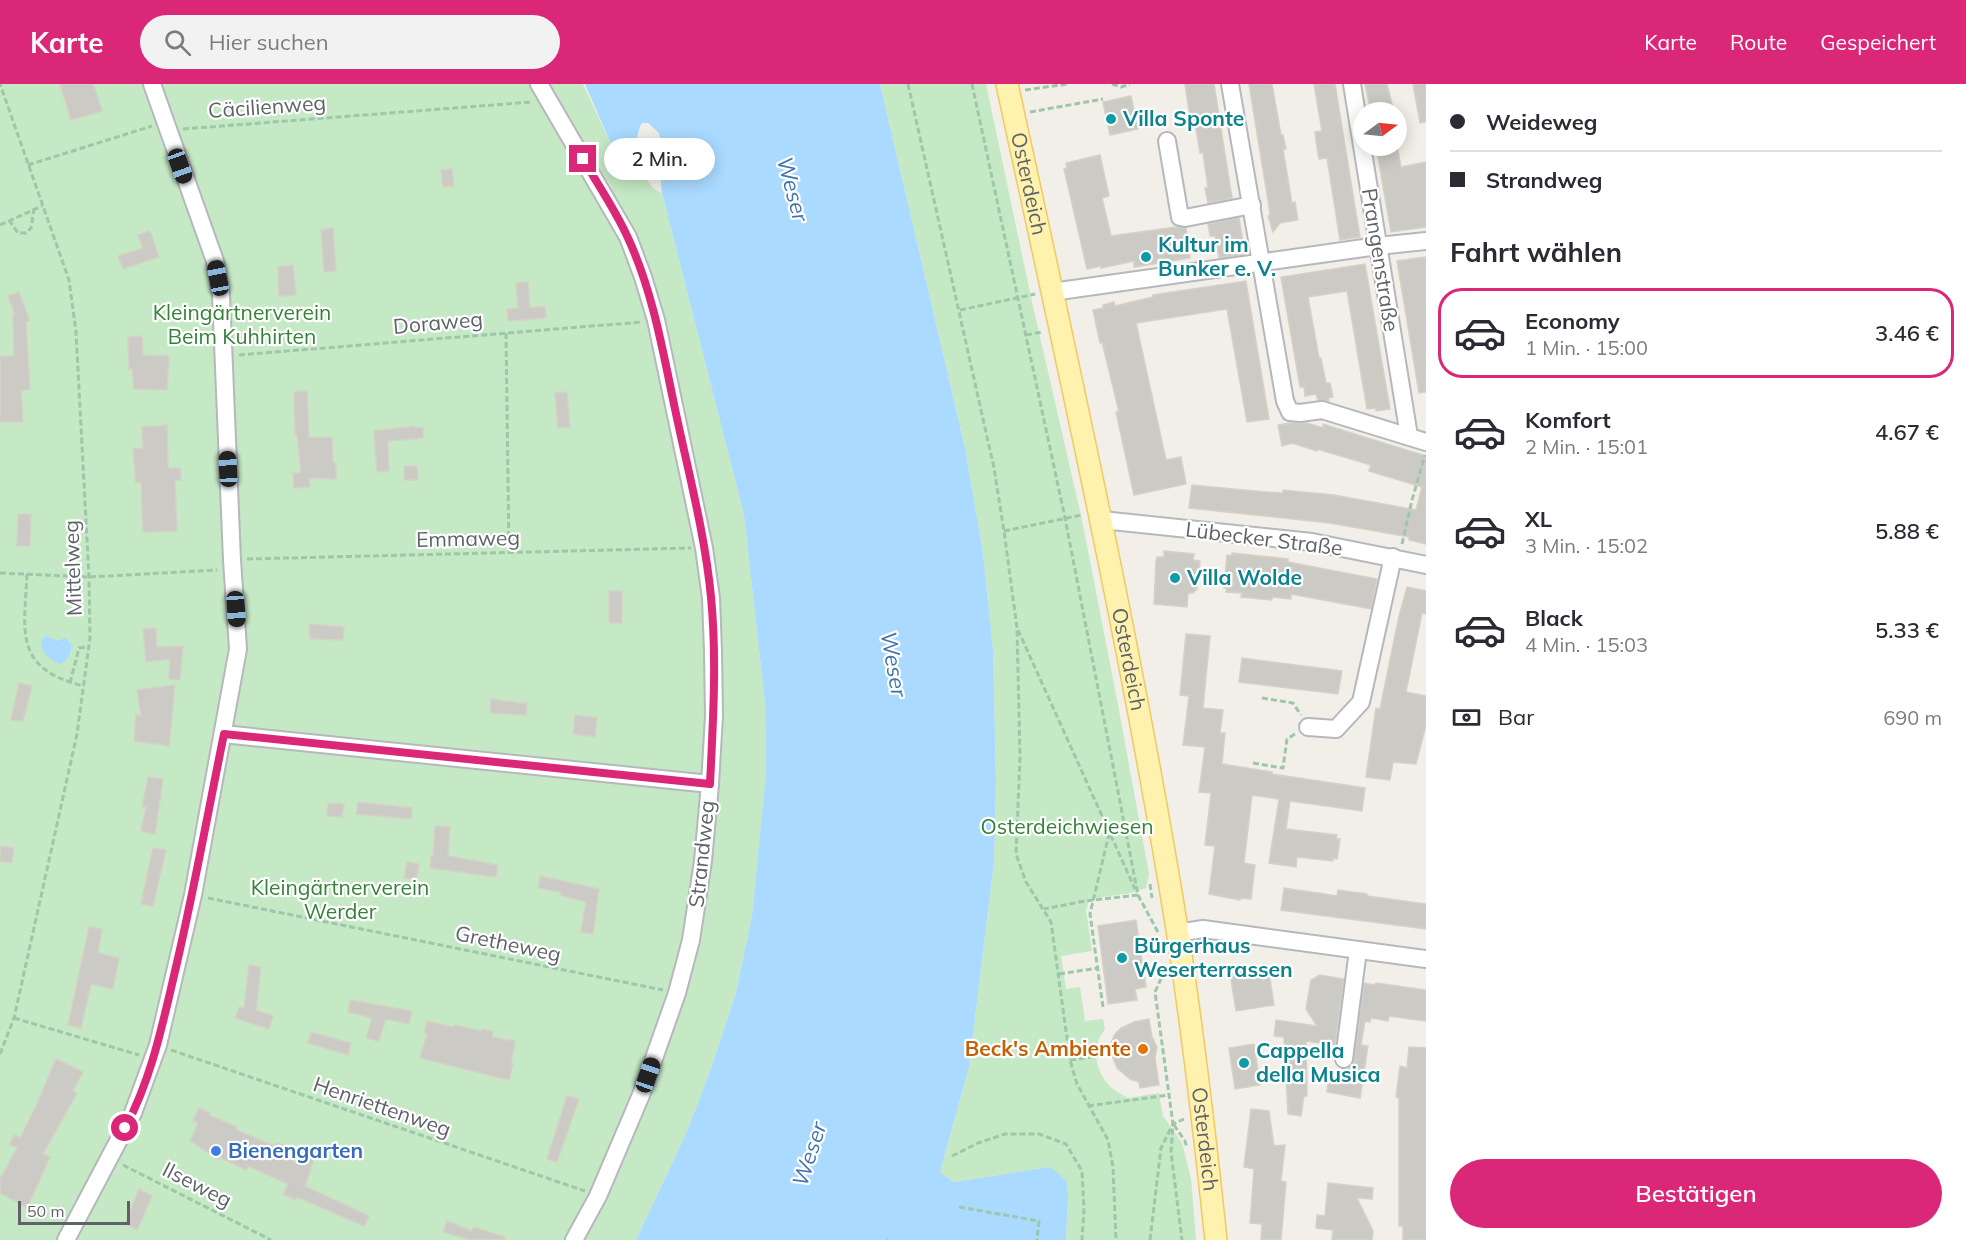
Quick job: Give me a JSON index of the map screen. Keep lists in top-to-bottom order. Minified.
{"streets":{"main road":["Osterdeich"],"street":["Prangenstraße","Lübecker Straße","Strandweg"],"path":["Cäcilienweg","Doraweg","Emmaweg","Mittelweg","Gretheweg","Henriettenweg","Ilseweg"]},"crossings":[["Cäcilienweg","Mittelweg"],["Cäcilienweg","Strandweg"],["Osterdeich","Lübecker Straße"],["Doraweg","Strandweg"],["Emmaweg","Mittelweg"],["Emmaweg","Strandweg"],["Mittelweg","Henriettenweg"],["Strandweg","Gretheweg"],["Strandweg","Henriettenweg"]],"water":["Weser"],"parks":["Kleingärtnerverein Beim Kuhhirten","Osterdeichwiesen","Kleingärtnerverein Werder"],"places":["Villa Sponte","Kultur im Bunker e. V.","Villa Wolde","Bürgerhaus Weserterrassen","Beck's Ambiente","Cappella della Musica","Bienengarten"],"scale_bar":"50 m","north":"right","page":{"header":"Karte","search":"Hier suchen","nav":["Karte","Route","Gespeichert"],"banner":["Weideweg","Strandweg"],"bubble":"2 Min.","heading":"Fahrt wählen","list":[{"name":"Economy","note":"1 Min. · 15:00","value":"3.46 €"},{"name":"Komfort","note":"2 Min. · 15:01","value":"4.67 €"},{"name":"XL","note":"3 Min. · 15:02","value":"5.88 €"},{"name":"Black","note":"4 Min. · 15:03","value":"5.33 €"}],"pay":["Bar","690 m"],"buttons":"Bestätigen","scale":"50 m"}}
